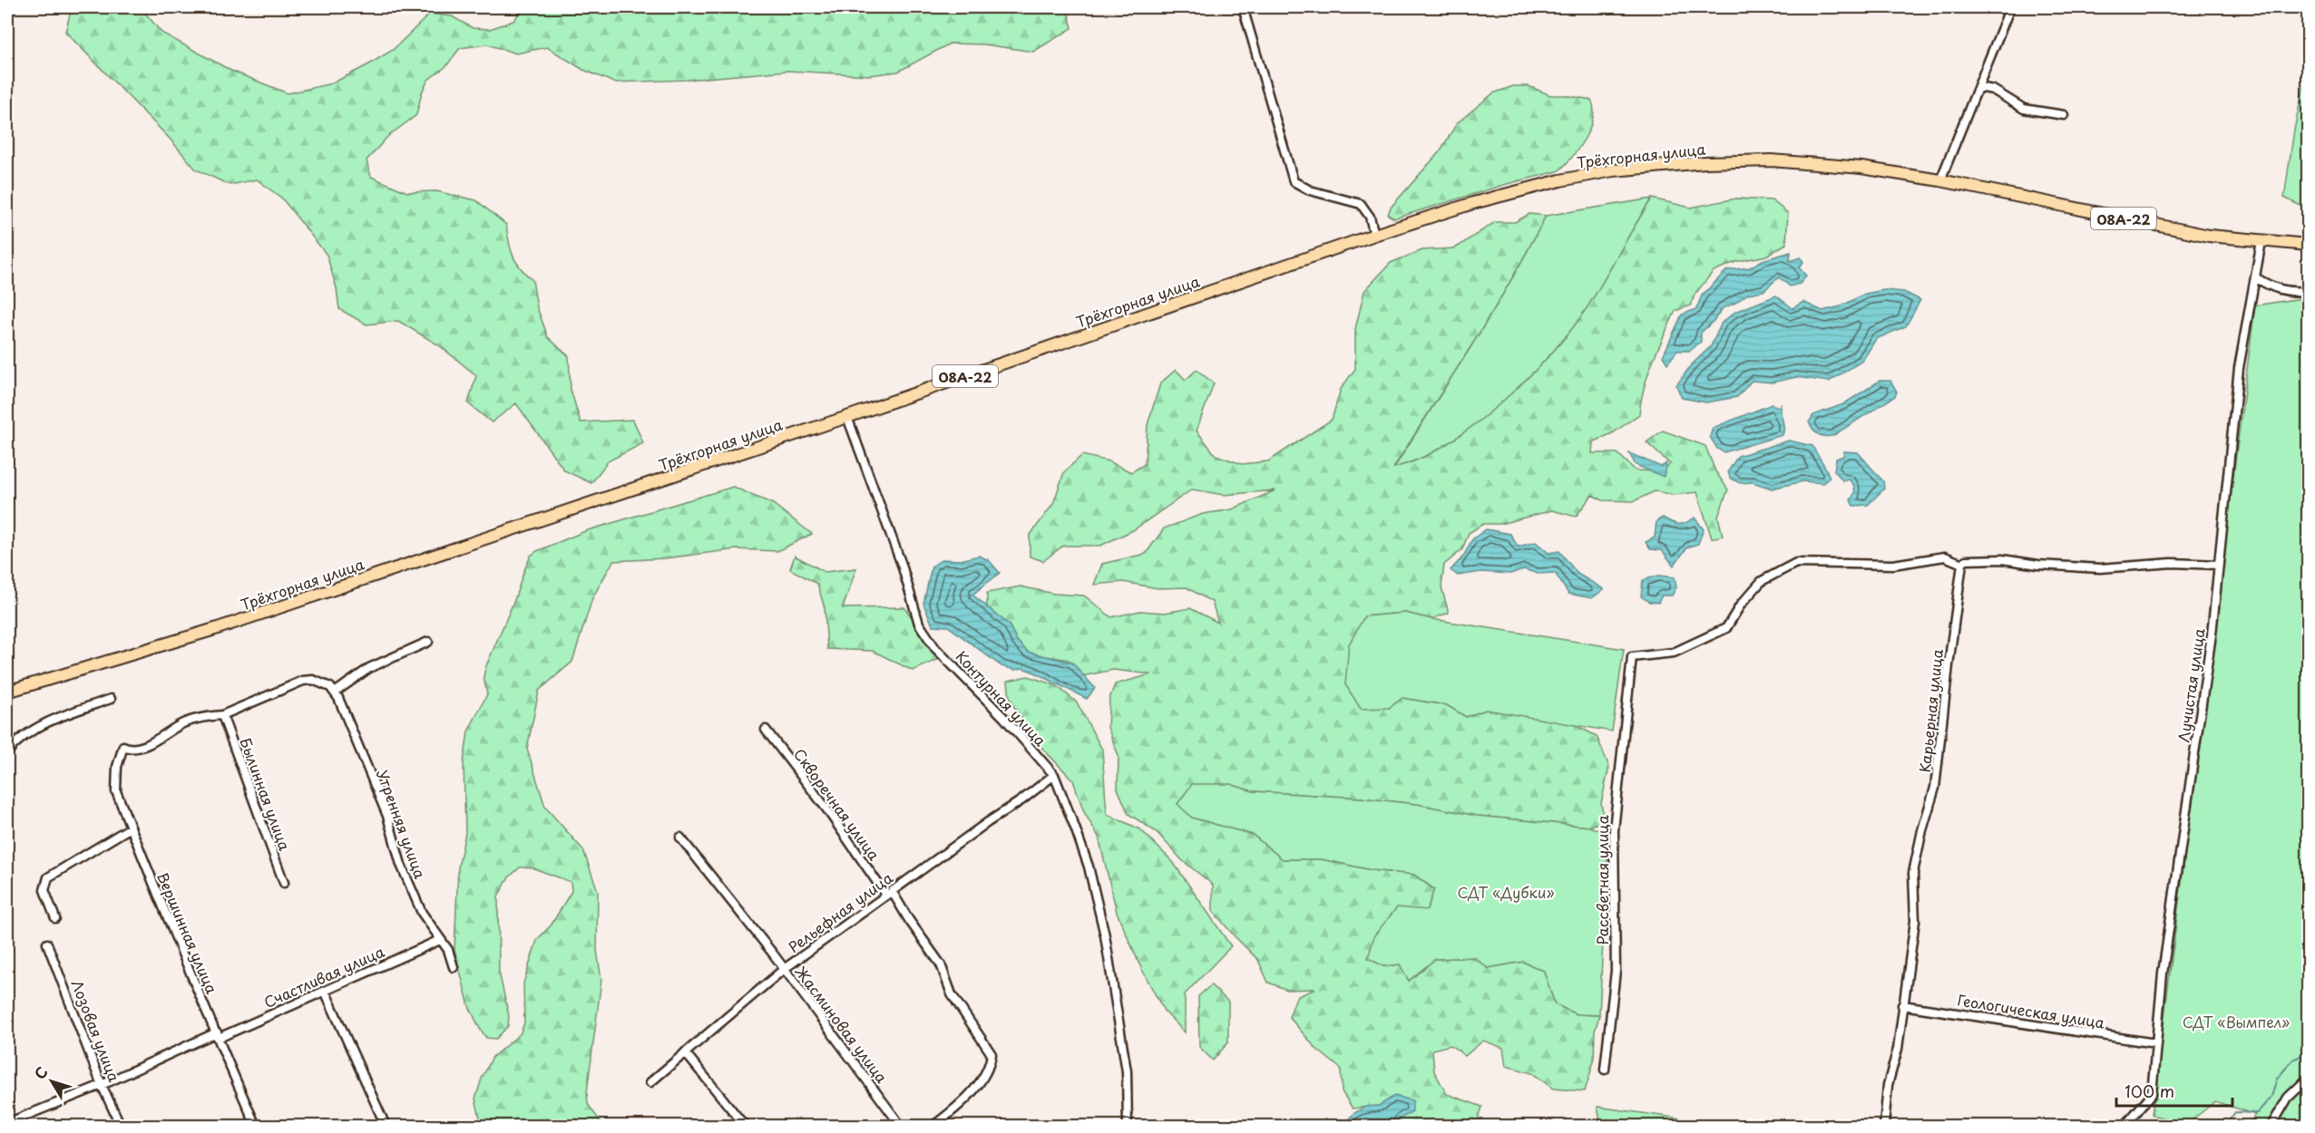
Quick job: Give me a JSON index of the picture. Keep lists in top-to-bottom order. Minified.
{"streets":{"highway":["Трёхгорная улица","08А-22"],"street":["Лучистая улица","Контурная улица","Карьерная улица","Былинная улица","Скворечная улица","Утренняя улица","Рассветная улица","Рельефная улица","Вершинная улица","Счастливая улица","Геологическая улица","Жасминовая улица","Лозовая улица"]},"crossings":[["Трёхгорная улица","Лучистая улица"],["Трёхгорная улица","Контурная улица"],["Лучистая улица","Геологическая улица"],["Контурная улица","Рельефная улица"],["Карьерная улица","Рассветная улица"],["Карьерная улица","Геологическая улица"],["Былинная улица","Вершинная улица"],["Скворечная улица","Рельефная улица"],["Утренняя улица","Счастливая улица"],["Рельефная улица","Жасминовая улица"],["Вершинная улица","Счастливая улица"],["Счастливая улица","Лозовая улица"]],"parks":["СДТ «Дубки»","СДТ «Вымпел»"],"scale_bar":"100 m","north":"top left"}
